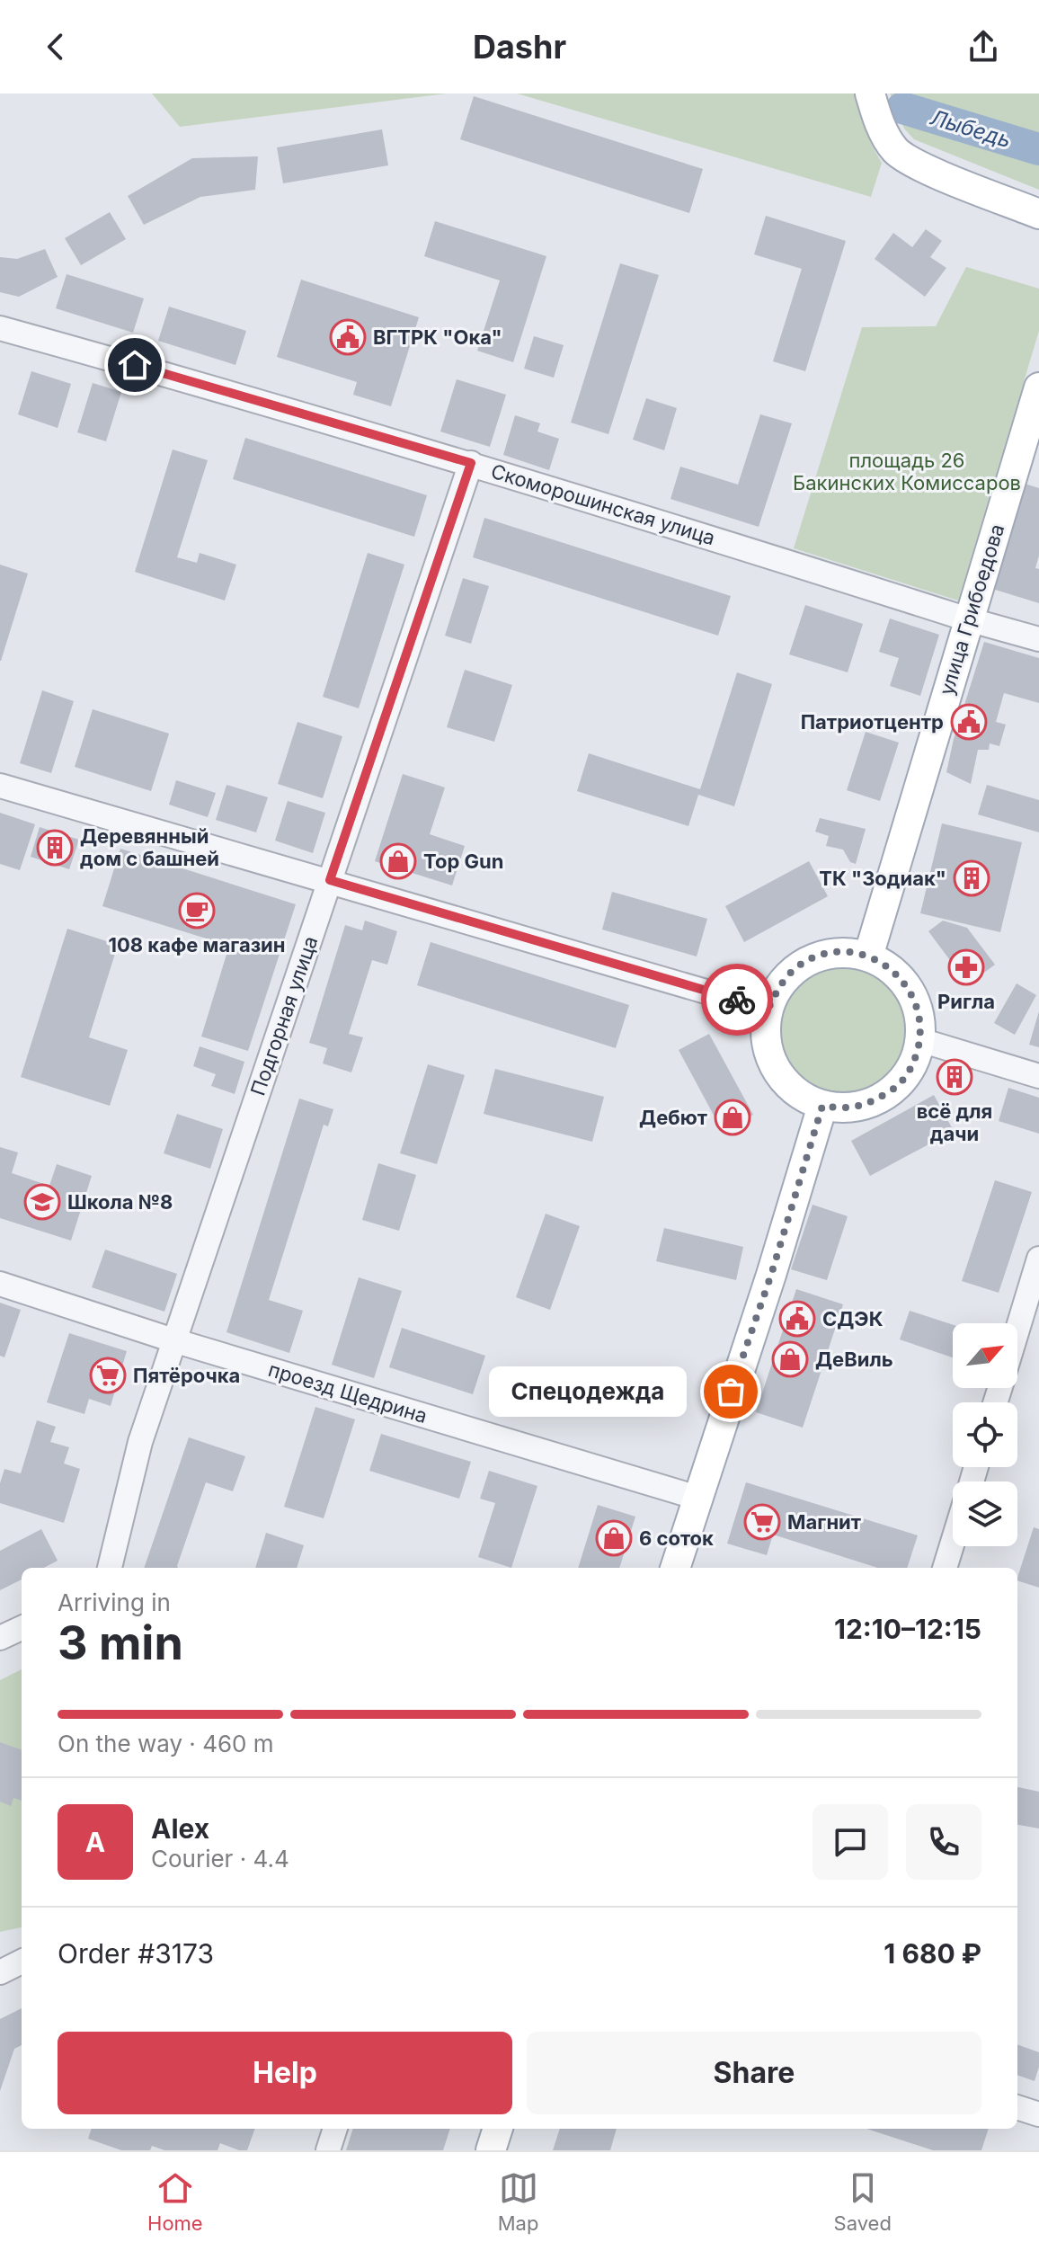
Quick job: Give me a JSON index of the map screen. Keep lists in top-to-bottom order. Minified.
{"streets":{"main road":["улица Грибоедова"],"street":["Скоморошинская улица","Подгорная улица","проезд Щедрина"]},"crossings":[["Скоморошинская улица","улица Грибоедова"],["Скоморошинская улица","Подгорная улица"],["Подгорная улица","проезд Щедрина"]],"water":["Лыбедь"],"parks":["площадь 26 Бакинских Комиссаров"],"places":{"public building":["ВГТРК \"Ока\"","Патриотцентр","СДЭК"],"building":["Деревянный дом с башней","ТК \"Зодиак\"","всё для дачи"],"shop":["Top Gun","Дебют","ДеВиль","6 соток"],"cafe":["108 кафе магазин"],"pharmacy":["Ригла"],"school or university":["Школа №8"],"supermarket":["Пятёрочка","Магнит"],"other":["Спецодежда"]},"north":"top right","page":{"header":"Dashr","bubble":"Спецодежда","heading":["3 min","Arriving in","12:10–12:15"],"panel":["Alex","Courier · 4.4","Order #3173","1 680 ₽"],"bar":"On the way · 460 m","round":"A","buttons":["Help","Share"],"tabs":["Home","Map","Saved"]}}
